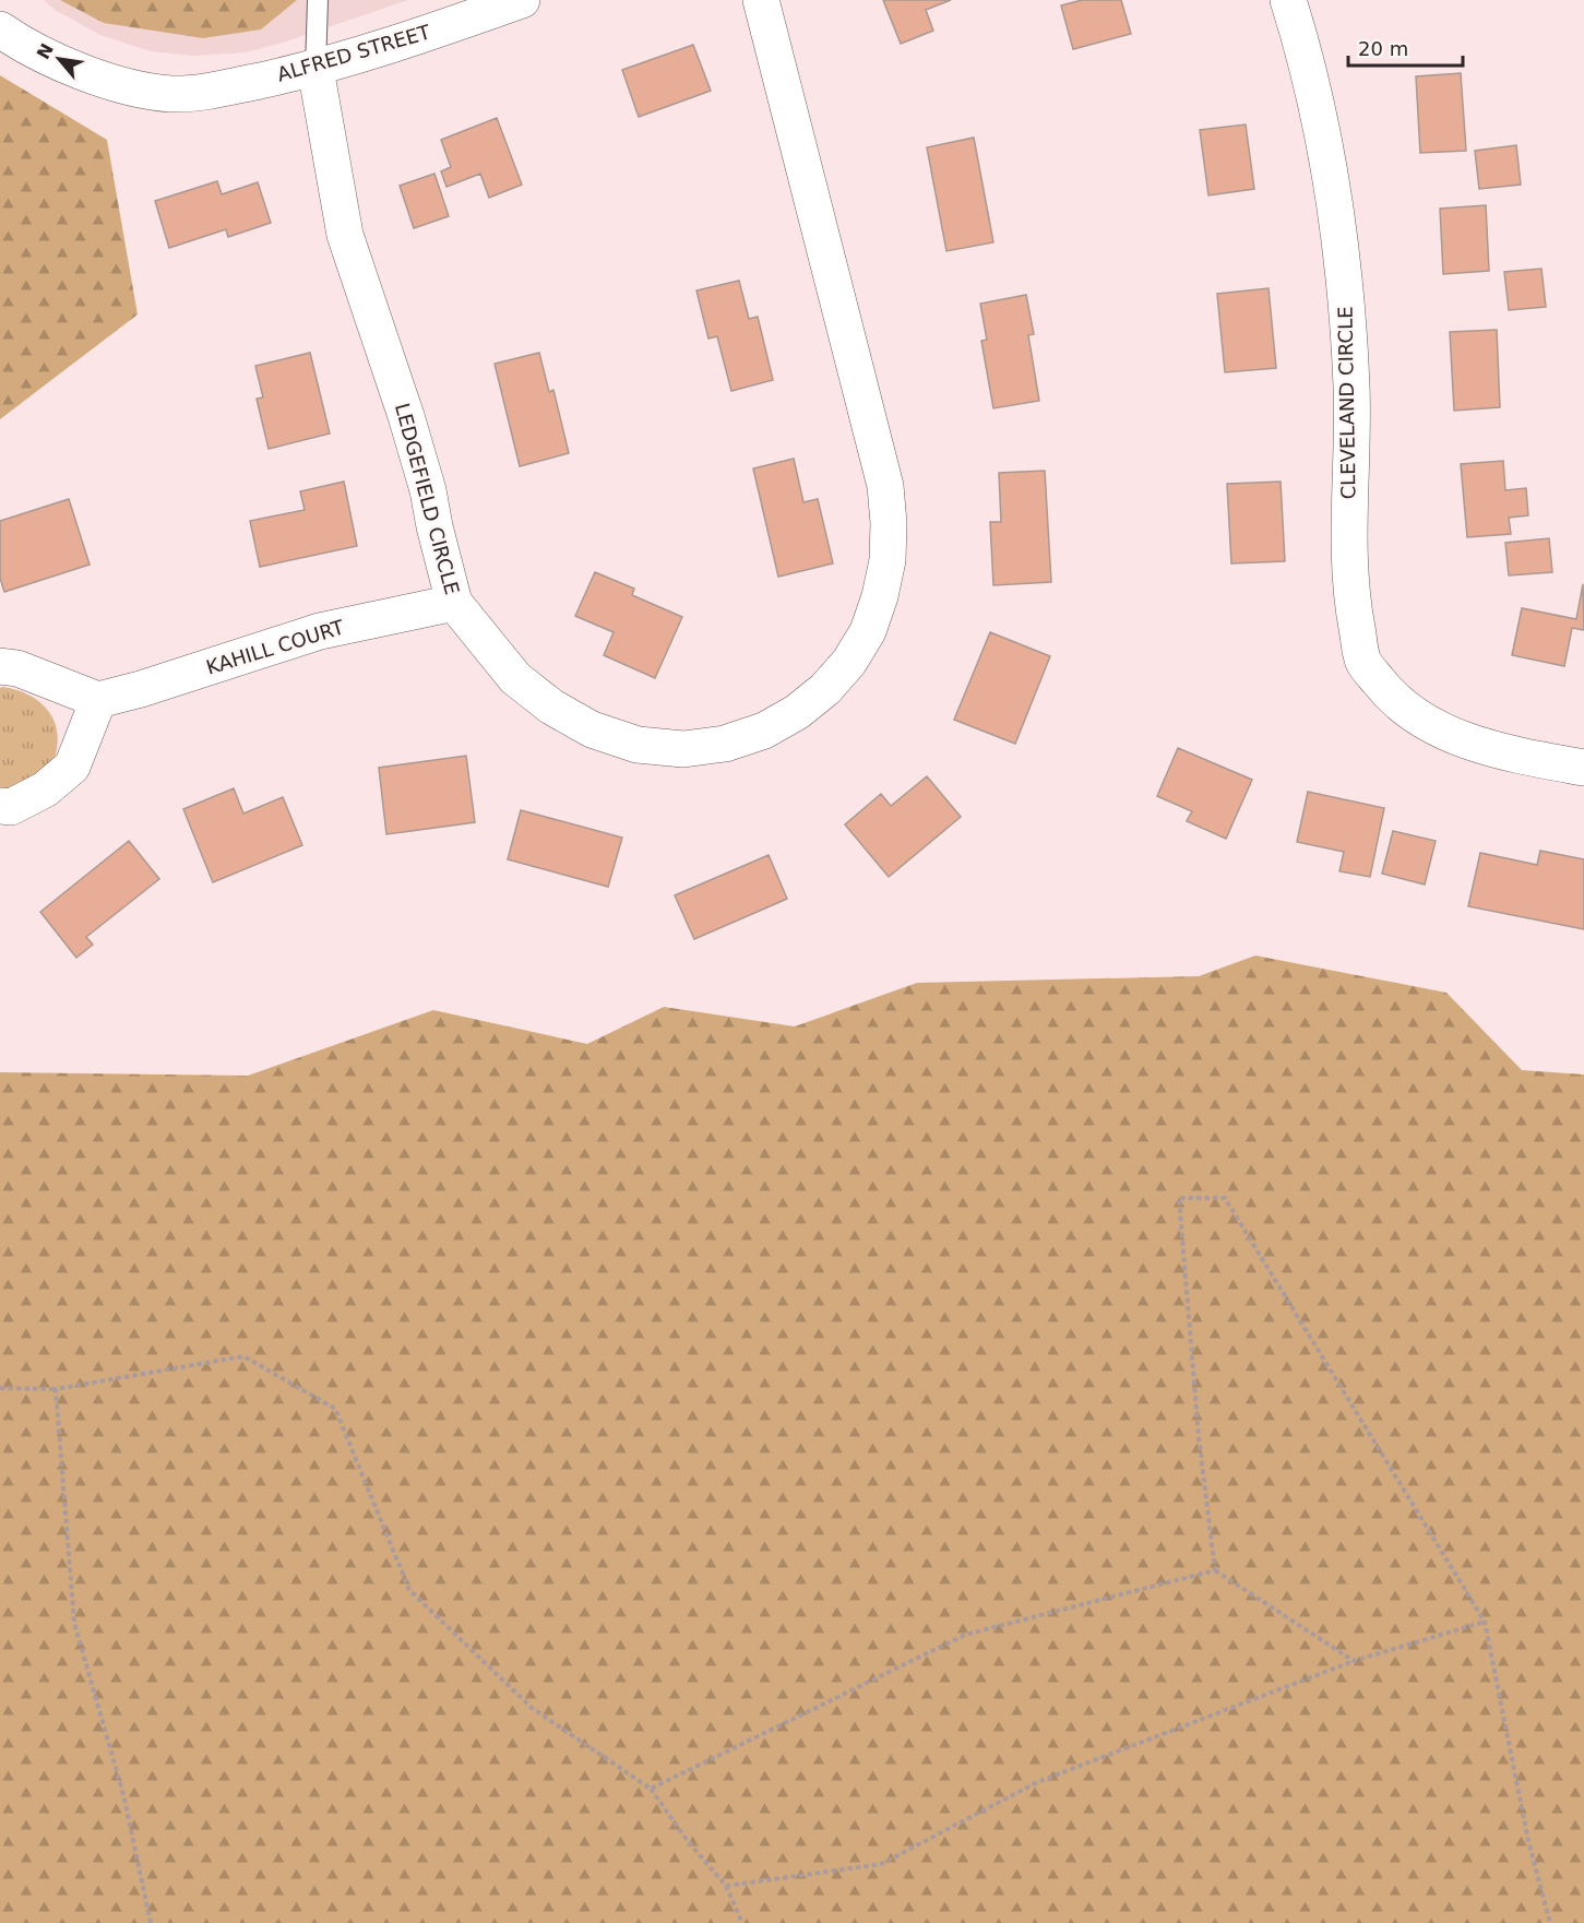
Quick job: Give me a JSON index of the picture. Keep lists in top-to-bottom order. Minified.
{"streets":{"street":["ALFRED STREET","CLEVELAND CIRCLE","LEDGEFIELD CIRCLE","KAHILL COURT"]},"crossings":[["ALFRED STREET","LEDGEFIELD CIRCLE"],["LEDGEFIELD CIRCLE","KAHILL COURT"]],"scale_bar":"20 m","north":"top left"}
